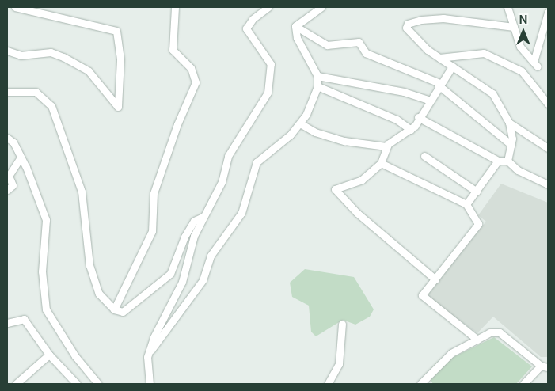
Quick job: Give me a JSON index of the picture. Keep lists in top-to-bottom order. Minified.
{"north":"top"}
